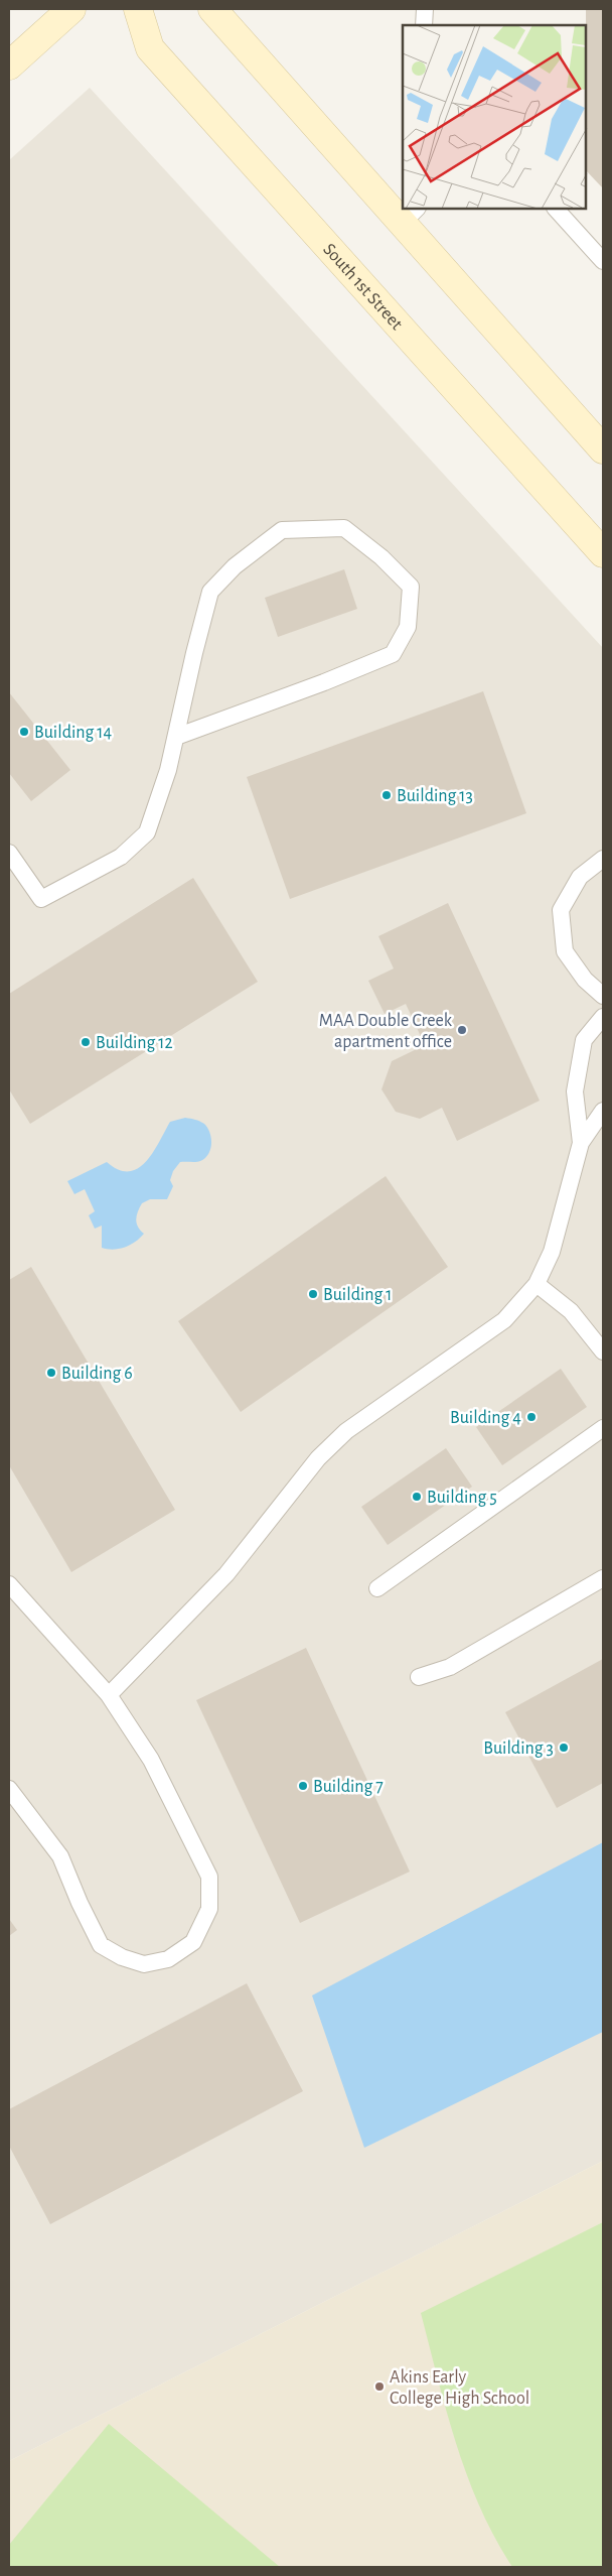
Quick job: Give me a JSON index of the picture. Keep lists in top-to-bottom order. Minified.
{"streets":{"main road":["South 1st Street"]},"places":["Building 14","Building 13","MAA Double Creek apartment office","Building 12","Building 1","Building 6","Building 4","Building 5","Building 3","Building 7","Akins Early College High School"]}
